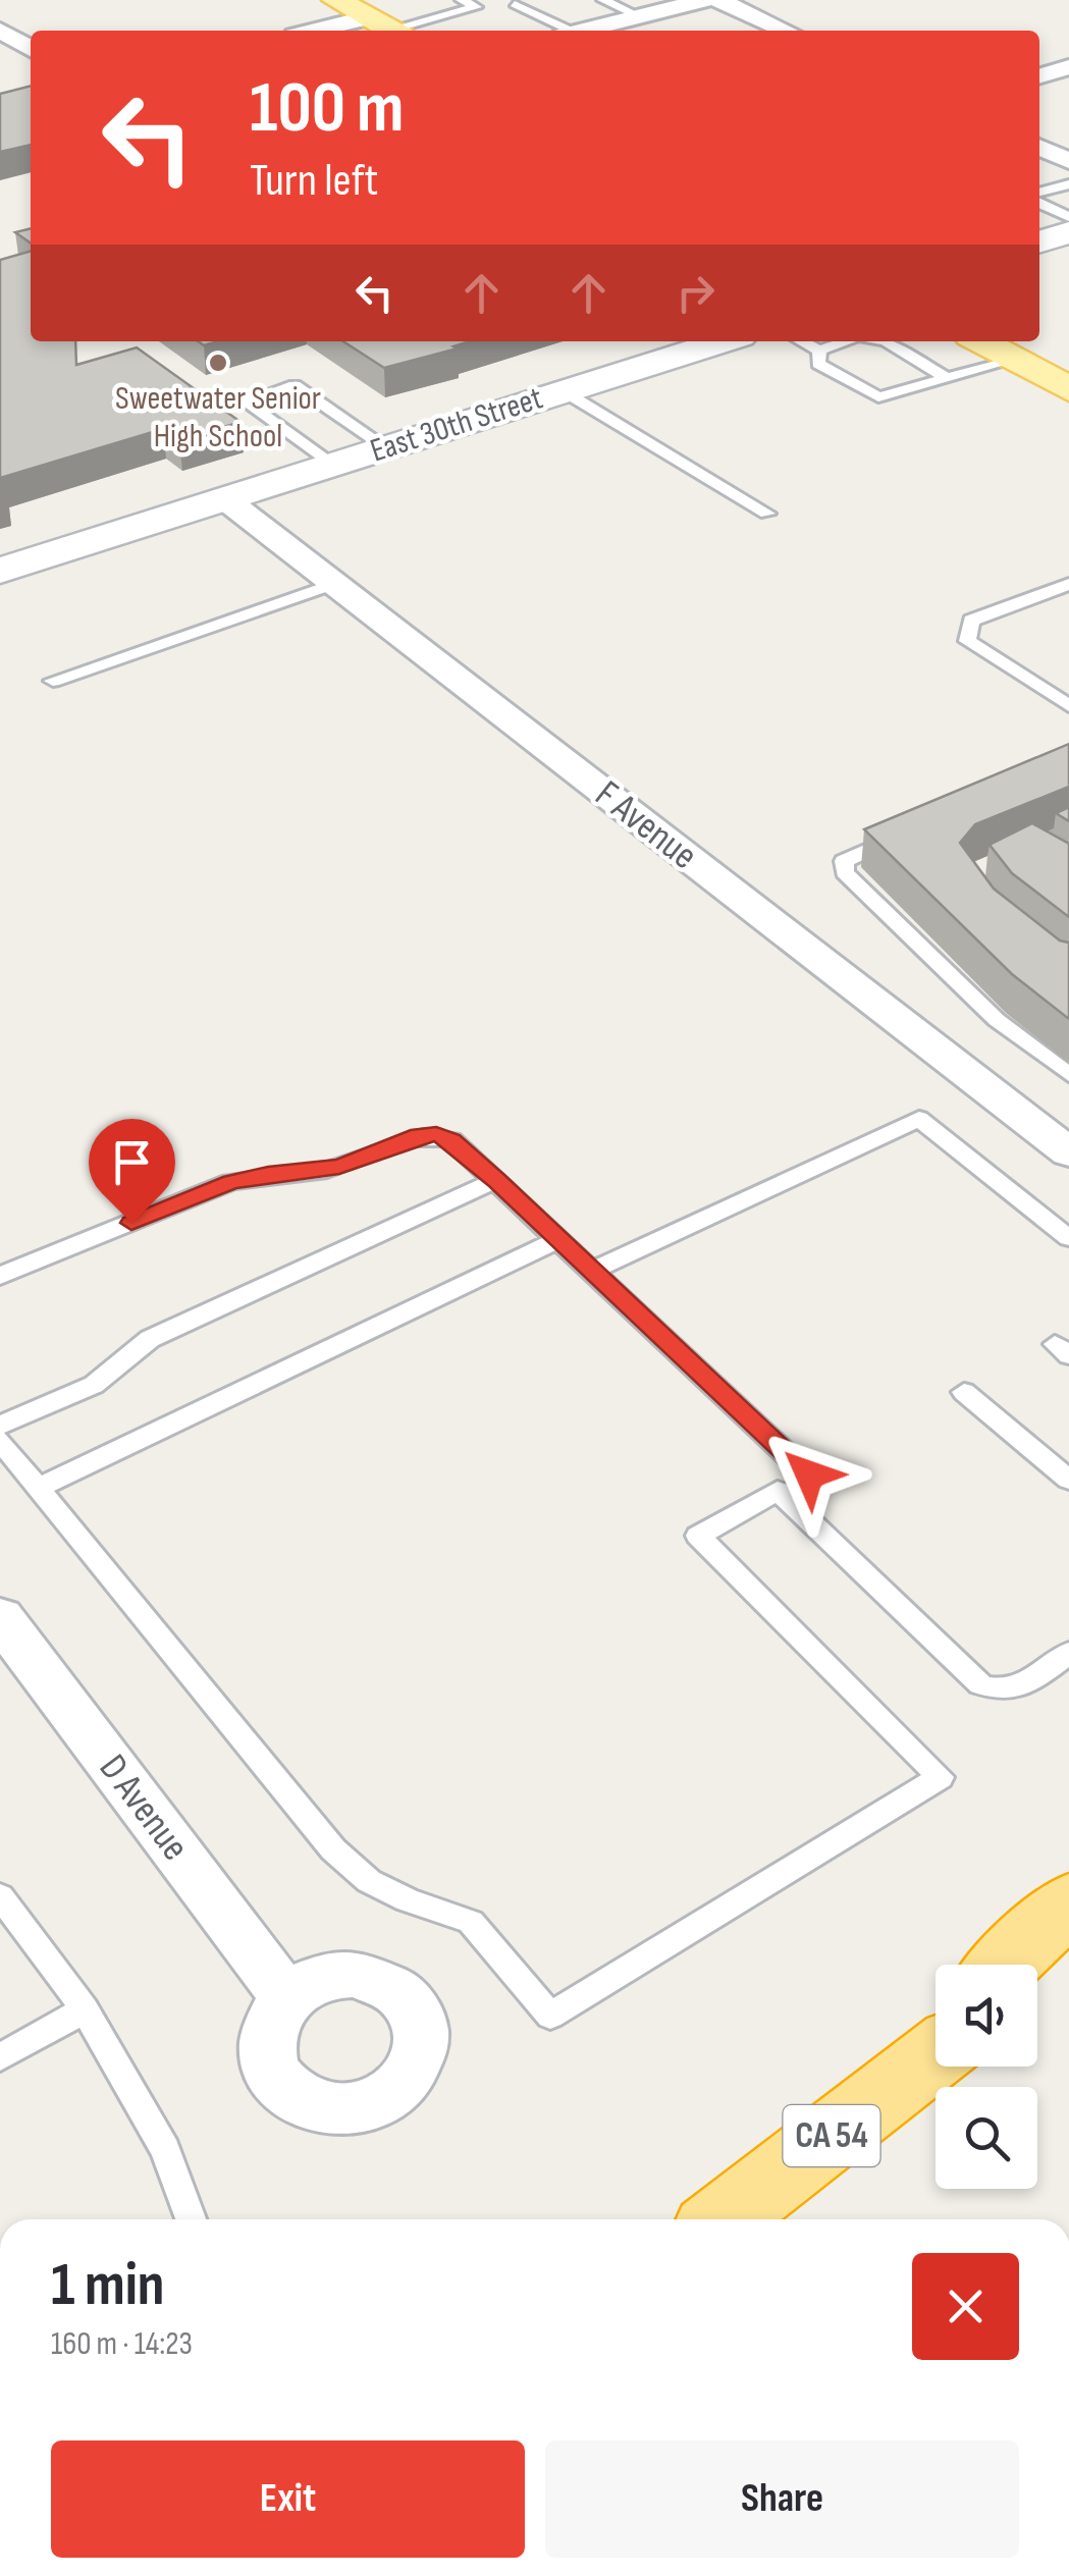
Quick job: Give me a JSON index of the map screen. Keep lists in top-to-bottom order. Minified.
{"streets":{"highway":["CA 54"],"main road":["East 30th Street"],"street":["F Avenue","D Avenue"]},"crossings":[["East 30th Street","F Avenue"]],"places":["Sweetwater Senior High School"],"page":{"turn":["100 m","Turn left"],"heading":["1 min","160 m · 14:23"],"buttons":["Exit","Share"]}}
